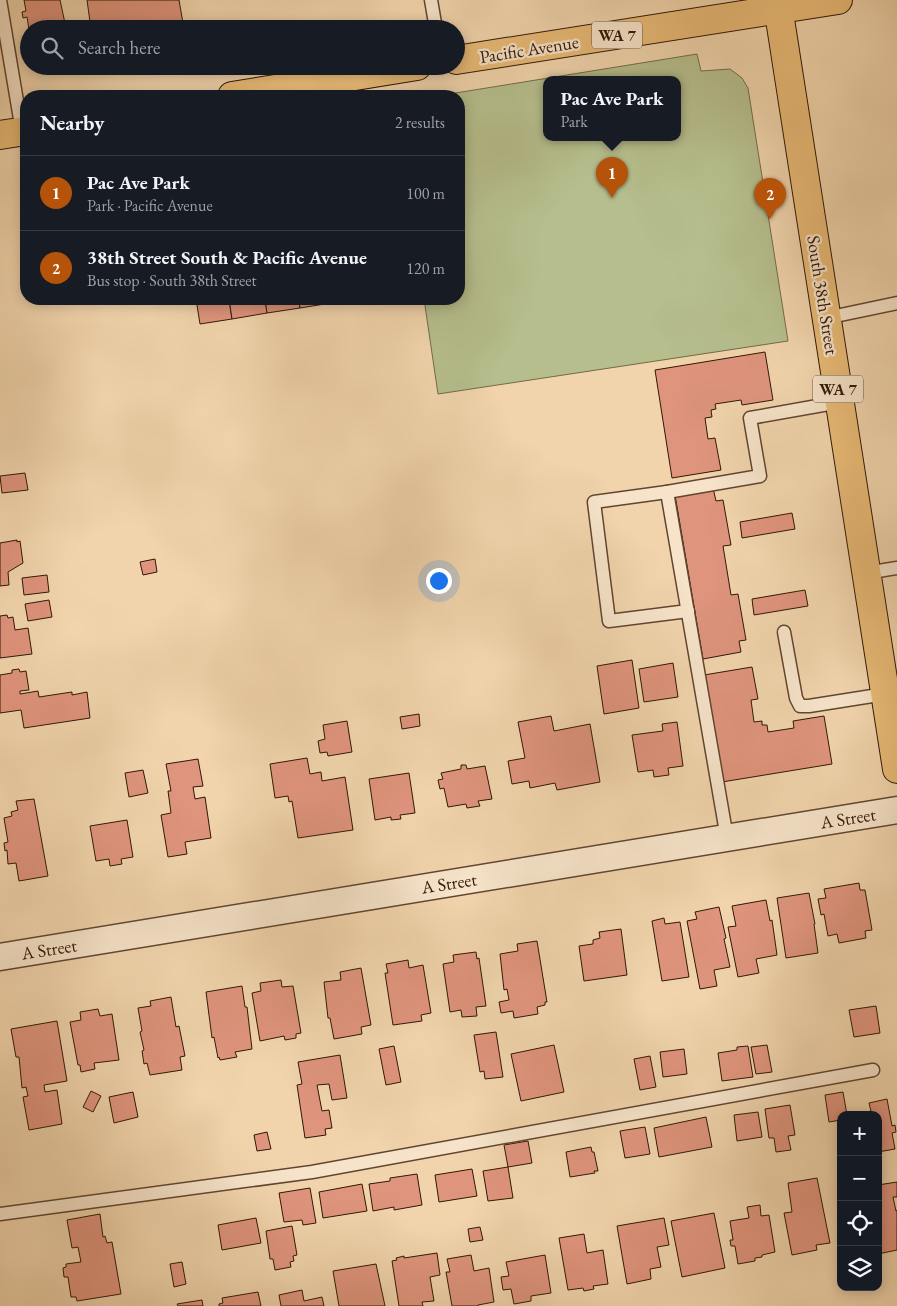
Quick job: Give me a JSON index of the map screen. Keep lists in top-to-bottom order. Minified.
{"streets":{"main road":["WA 7","Pacific Avenue","South 38th Street"],"street":["A Street"]},"crossings":[["Pacific Avenue","South 38th Street"]],"page":{"search":"Search here","popup":["Pac Ave Park","Park"],"heading":["Nearby","2 results"],"list":[{"mark":"1","name":"Pac Ave Park","note":"Park · Pacific Avenue","value":"100 m"},{"mark":"2","name":"38th Street South & Pacific Avenue","note":"Bus stop · South 38th Street","value":"120 m"}],"pins":["1","2"],"map_buttons":["+","−"]}}
